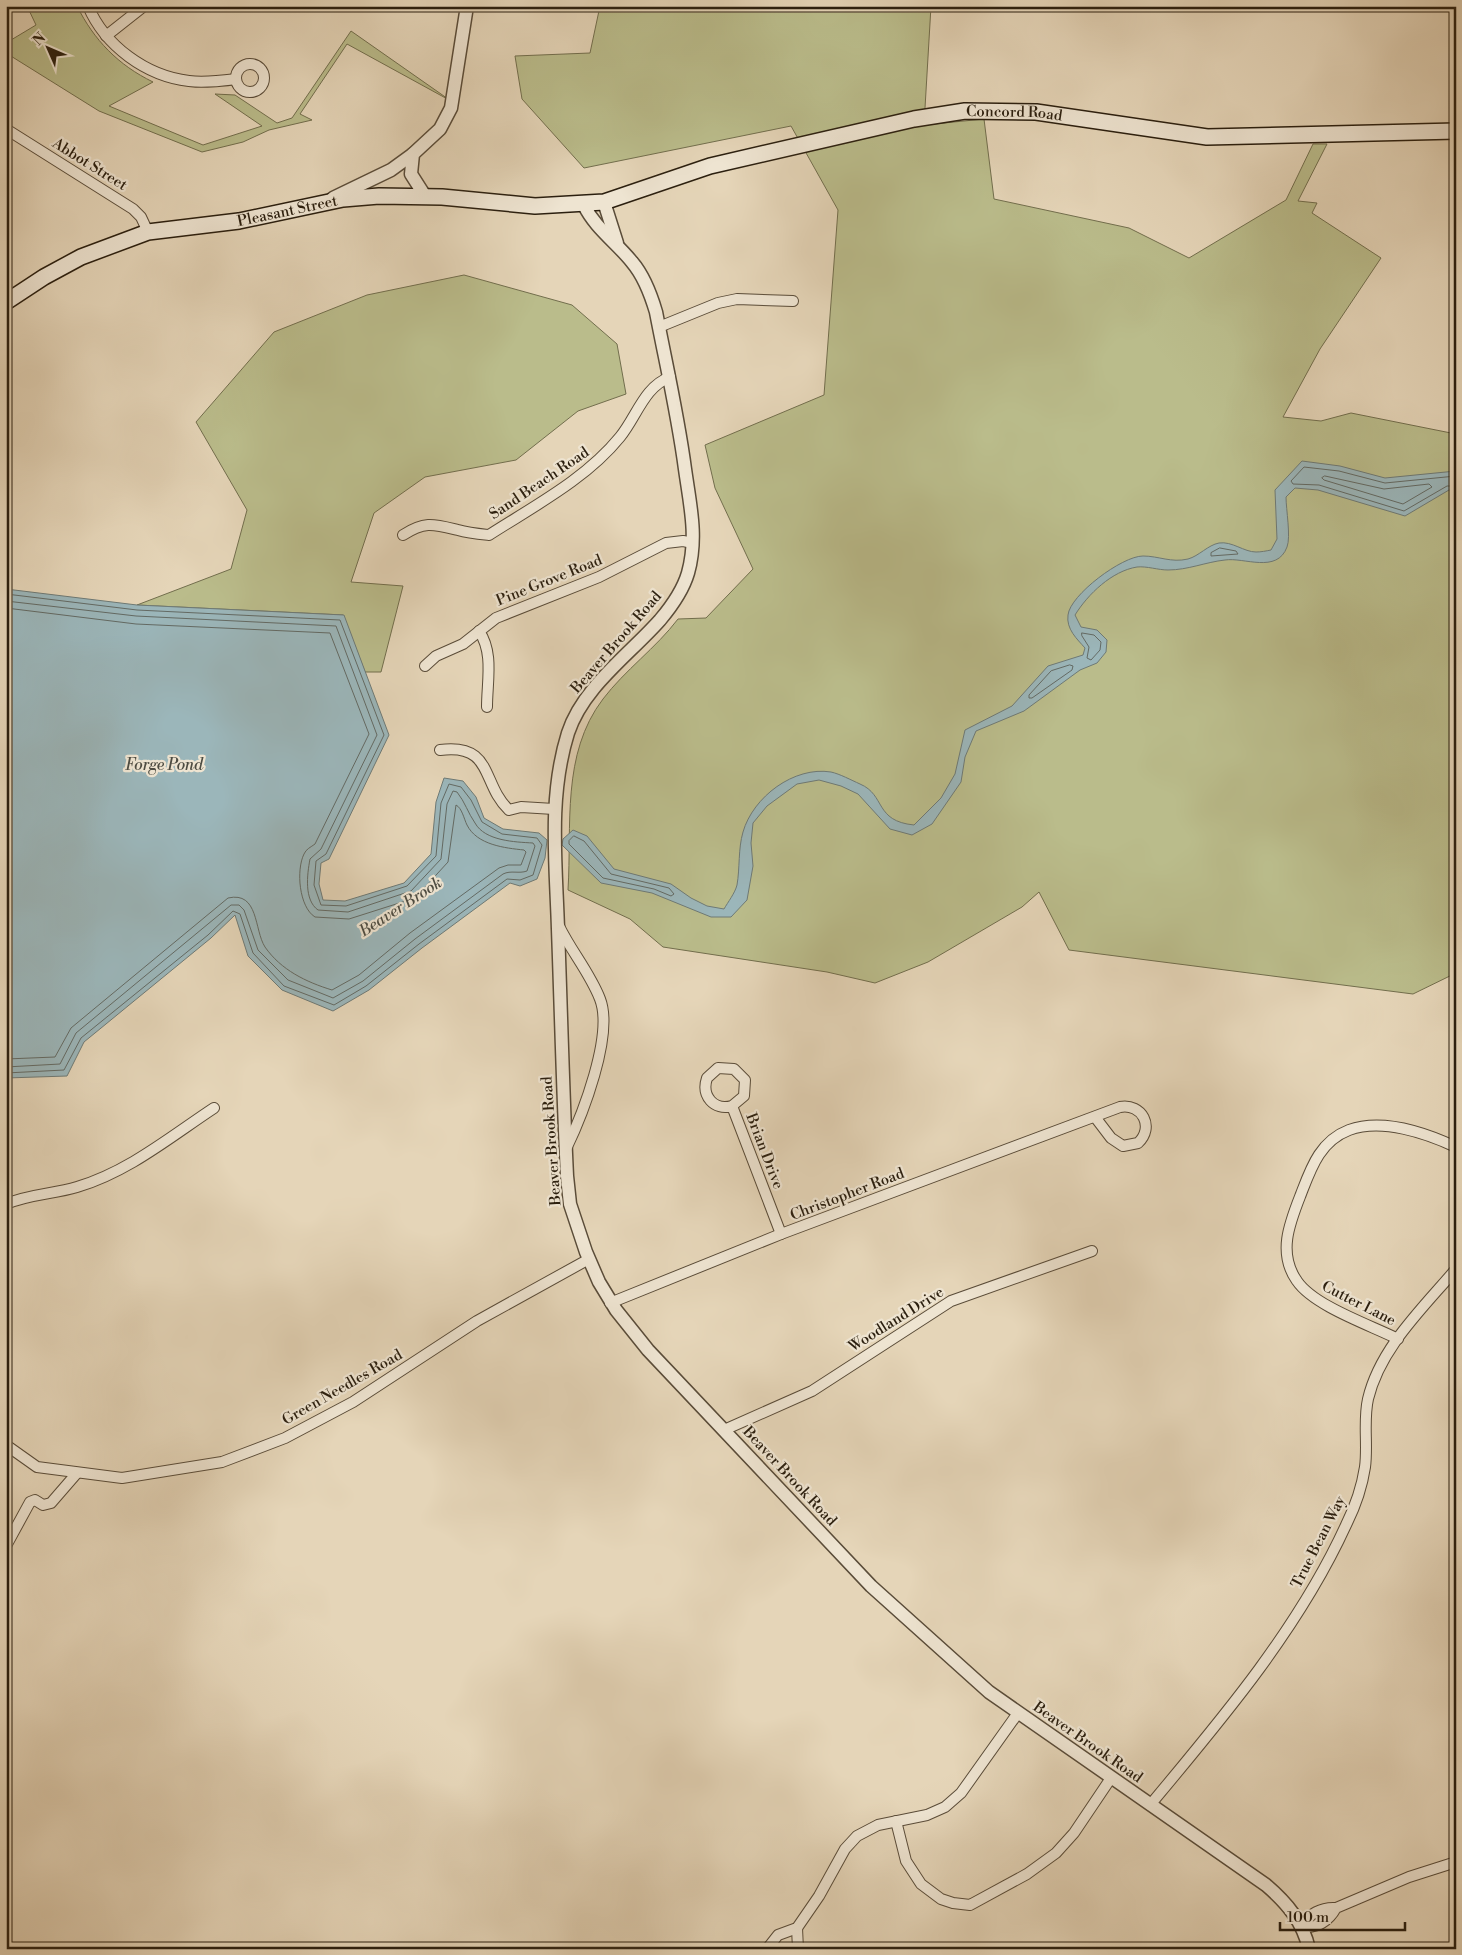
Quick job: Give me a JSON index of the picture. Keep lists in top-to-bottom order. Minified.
{"streets":{"main road":["Concord Road","Pleasant Street"],"street":["Abbot Street","Sand Beach Road","Pine Grove Road","Beaver Brook Road","Brian Drive","Christopher Road","Cutter Lane","Woodland Drive","Green Needles Road","True Bean Way"]},"crossings":[["Concord Road","Pleasant Street"],["Concord Road","Beaver Brook Road"],["Abbot Street","Pleasant Street"],["Pleasant Street","Beaver Brook Road"],["Sand Beach Road","Beaver Brook Road"],["Pine Grove Road","Beaver Brook Road"],["Beaver Brook Road","Christopher Road"],["Beaver Brook Road","Woodland Drive"],["Beaver Brook Road","Green Needles Road"],["Beaver Brook Road","True Bean Way"],["Brian Drive","Christopher Road"],["Cutter Lane","True Bean Way"]],"water":["Forge Pond","Beaver Brook"],"scale_bar":"100 m","north":"top left"}
